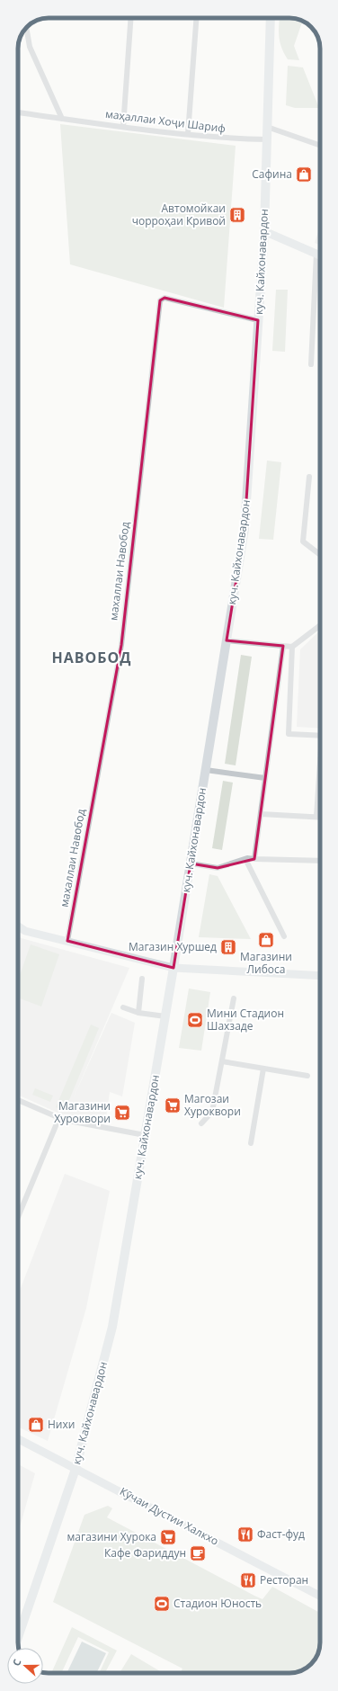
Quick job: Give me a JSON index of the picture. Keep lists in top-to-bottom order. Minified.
{"streets":{"main road":["куч. Кайхонавардон"],"street":["маҳаллаи Хоҷи Шариф","махаллаи Навобод","Кӯчаи Дустии Халкхо"]},"crossings":[["маҳаллаи Хоҷи Шариф","куч. Кайхонавардон"],["куч. Кайхонавардон","махаллаи Навобод"],["куч. Кайхонавардон","Кӯчаи Дустии Халкхо"]],"districts":["НАВОБОД"],"places":{"shop":["Сафина","Магазини Либоса","Нихи"],"building":["Автомойкаи чорроҳаи Кривой","Магазин Хуршед"],"sports":["Мини Стадион Шахзаде","Стадион Юность"],"supermarket":["Магозаи Хуроквори","Магазини Хуроквори","магазини Хурока"],"restaurant":["Фаст-фуд","Ресторан"],"cafe":["Кафе Фариддун"]},"north":"left"}
